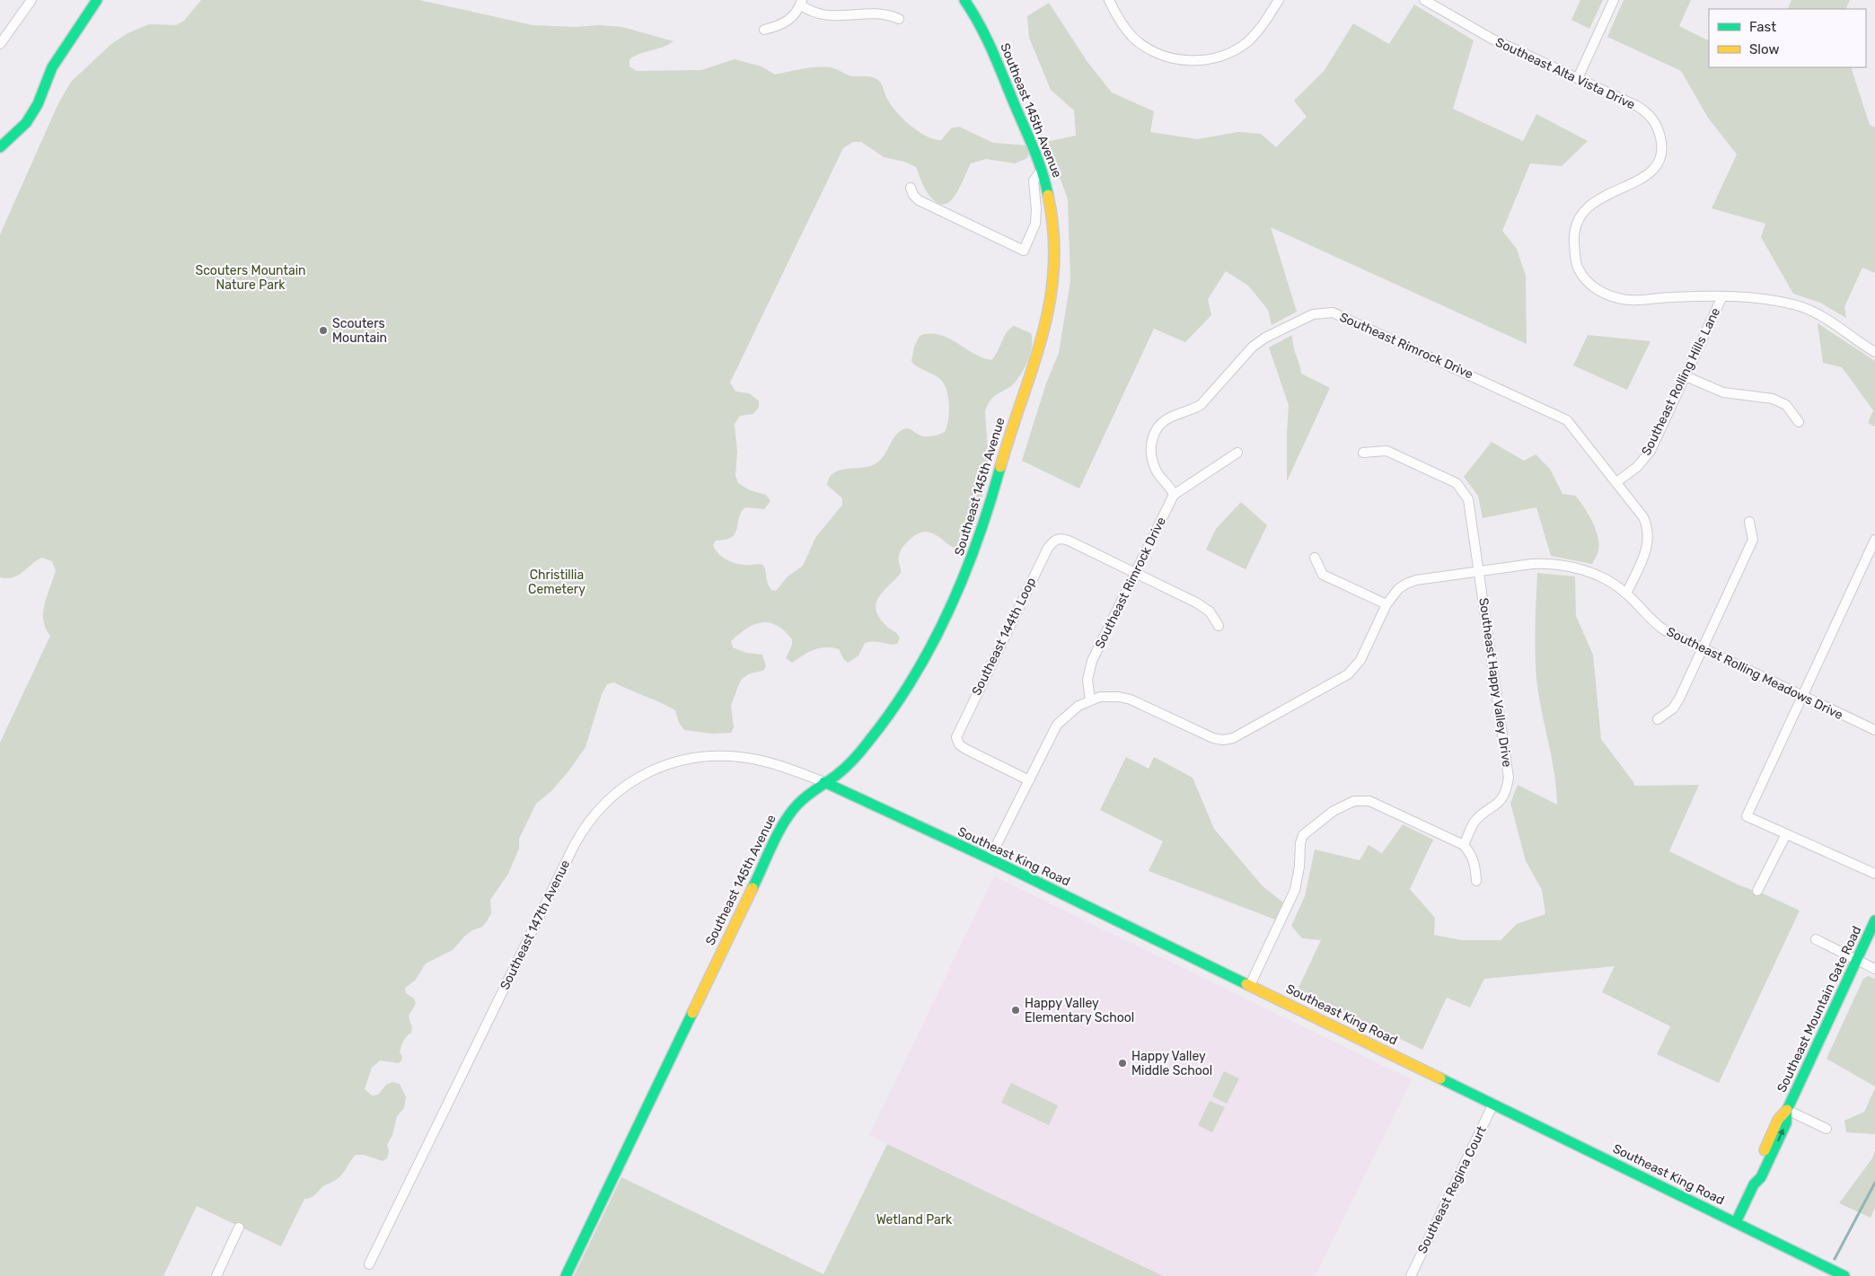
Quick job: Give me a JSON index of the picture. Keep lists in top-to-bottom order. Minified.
{"streets":{"main road":["Southeast 145th Avenue","Southeast King Road","Southeast Mountain Gate Road"],"street":["Southeast Alta Vista Drive","Southeast Rimrock Drive","Southeast Rolling Hills Lane","Southeast 144th Loop","Southeast Rolling Meadows Drive","Southeast Happy Valley Drive","Southeast 147th Avenue","Southeast Regina Court"]},"crossings":[["Southeast Alta Vista Drive","Southeast Rolling Hills Lane"],["Southeast 145th Avenue","Southeast King Road"],["Southeast 145th Avenue","Southeast 147th Avenue"],["Southeast Rimrock Drive","Southeast Rolling Hills Lane"],["Southeast Rimrock Drive","Southeast 144th Loop"],["Southeast Rimrock Drive","Southeast Rolling Meadows Drive"],["Southeast 144th Loop","Southeast Rolling Meadows Drive"],["Southeast Rolling Meadows Drive","Southeast Happy Valley Drive"],["Southeast Rolling Meadows Drive","Southeast King Road"],["Southeast King Road","Southeast 147th Avenue"],["Southeast King Road","Southeast Mountain Gate Road"],["Southeast King Road","Southeast Regina Court"]],"parks":["Scouters Mountain Nature Park","Christillia Cemetery","Wetland Park"],"places":["Scouters Mountain","Happy Valley Elementary School","Happy Valley Middle School"],"legend":["Fast","Slow"]}
